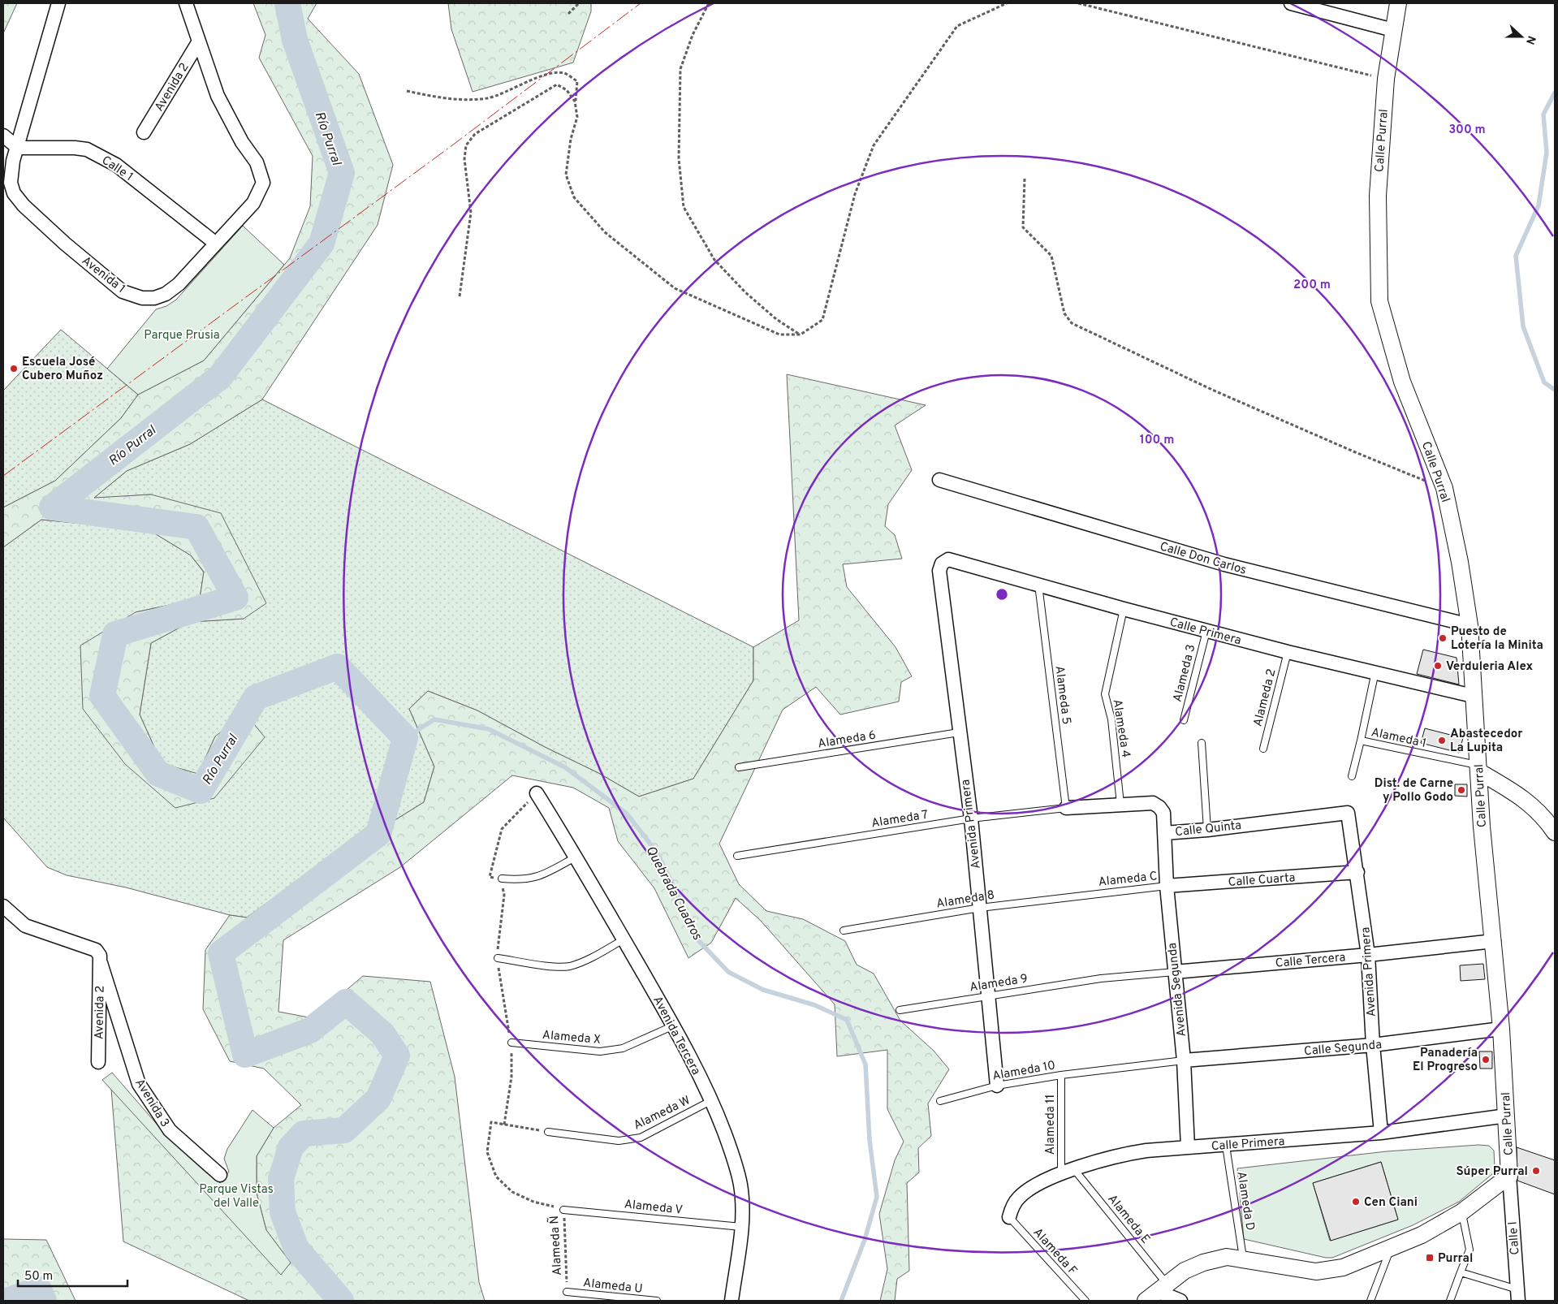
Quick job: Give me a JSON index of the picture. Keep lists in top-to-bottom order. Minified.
{"streets":{"street":["Avenida 2","Calle Purral","Calle 1","Avenida 1","Calle Don Carlos","Calle Primera","Avenida Primera","Calle Quinta","Calle Cuarta","Calle Tercera","Avenida Segunda","Avenida Tercera","Calle Segunda","Avenida 3","Calle I"],"lane":["Alameda 3","Alameda 5","Alameda 2","Alameda 4","Alameda 1","Alameda 6","Alameda 7","Alameda C","Alameda 8","Alameda 9","Alameda X","Alameda 10","Alameda W","Alameda 11","Alameda D","Alameda V","Alameda E","Alameda F","Alameda U"],"path":["Alameda Ñ"]},"crossings":[["Avenida 2","Avenida 1"],["Avenida 2","Avenida 3"],["Calle Purral","Calle Don Carlos"],["Calle Purral","Calle Primera"],["Calle Purral","Alameda 1"],["Calle Purral","Calle Tercera"],["Calle Purral","Calle Segunda"],["Calle Purral","Calle I"],["Calle 1","Avenida 1"],["Calle Primera","Alameda 3"],["Calle Primera","Alameda 5"],["Calle Primera","Alameda 2"],["Calle Primera","Alameda 4"],["Calle Primera","Alameda 1"],["Calle Primera","Avenida Primera"],["Calle Primera","Avenida Segunda"],["Calle Primera","Alameda 11"],["Calle Primera","Alameda D"],["Calle Primera","Alameda E"],["Calle Primera","Alameda F"],["Alameda 5","Alameda 7"],["Alameda 5","Calle Quinta"],["Alameda 4","Calle Quinta"],["Alameda 6","Avenida Primera"],["Alameda 7","Avenida Primera"],["Alameda 7","Calle Quinta"],["Avenida Primera","Calle Quinta"],["Avenida Primera","Calle Cuarta"],["Avenida Primera","Alameda 8"],["Avenida Primera","Calle Tercera"],["Avenida Primera","Alameda 9"],["Avenida Primera","Calle Segunda"],["Avenida Primera","Alameda 10"],["Calle Quinta","Avenida Segunda"],["Alameda C","Calle Cuarta"],["Alameda C","Alameda 8"],["Alameda C","Avenida Segunda"],["Calle Cuarta","Avenida Segunda"],["Calle Tercera","Alameda 9"],["Calle Tercera","Avenida Segunda"],["Alameda 9","Avenida Segunda"],["Avenida Segunda","Calle Segunda"],["Avenida Segunda","Alameda 10"],["Avenida Tercera","Alameda X"],["Avenida Tercera","Alameda W"],["Avenida Tercera","Alameda V"],["Calle Segunda","Alameda 10"],["Alameda 10","Alameda 11"],["Alameda W","Alameda Ñ"],["Alameda V","Alameda Ñ"],["Alameda Ñ","Alameda U"]],"water":["Río Purral","Quebrada Cuadros"],"parks":["Parque Prusia","Parque Vistas del Valle"],"places":{"other":["Escuela José Cubero Muñoz","Puesto de Lotería la Minita","Verduleria Alex","Abastecedor La Lupita","Dist. de Carne y Pollo Godo","Panadería El Progreso","Súper Purral","Cen Ciani"],"transit":["Purral"]},"scale_bar":"50 m","north":"right","rings":["300 m","200 m","100 m"]}
